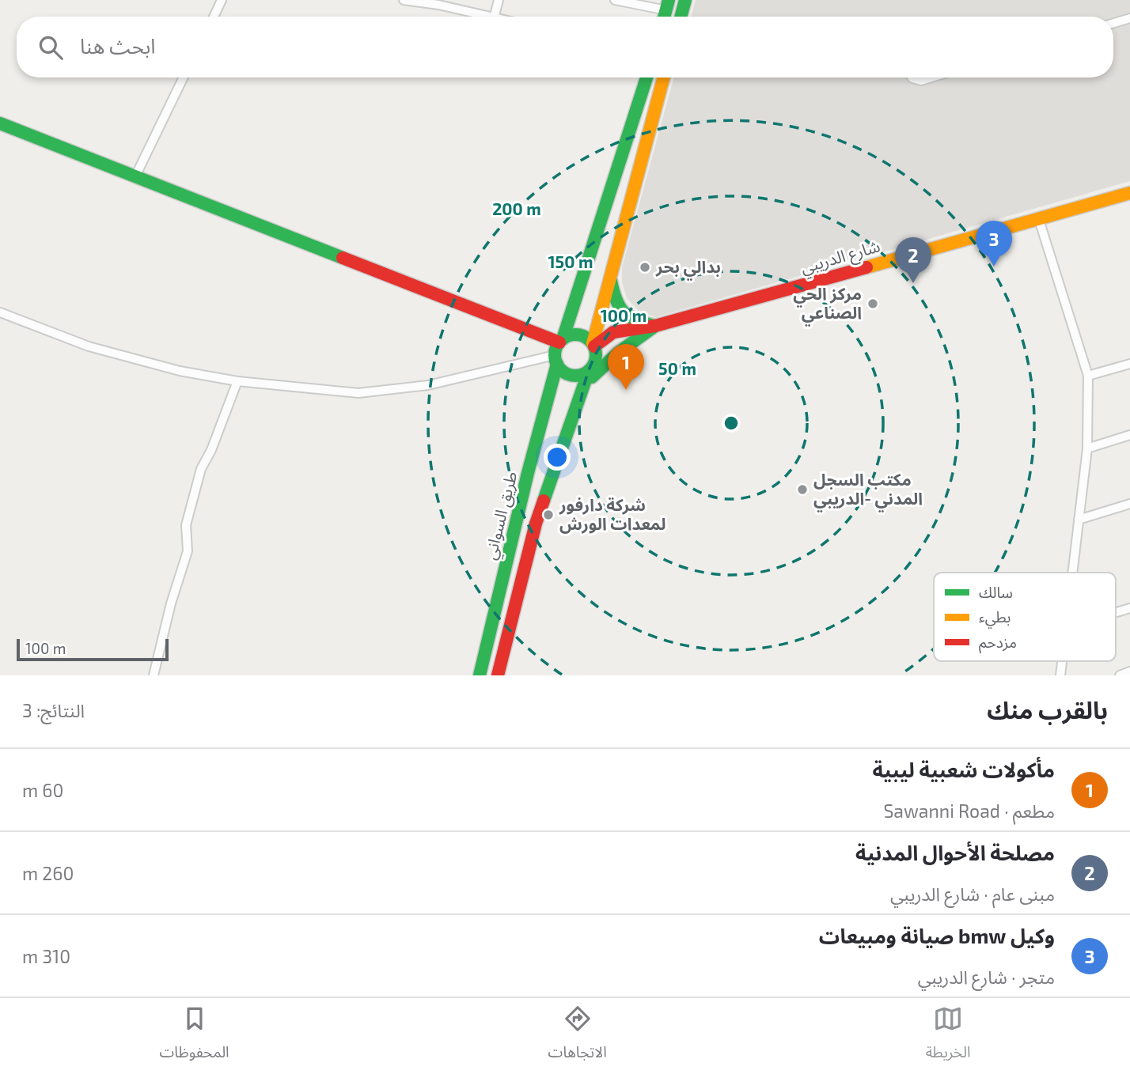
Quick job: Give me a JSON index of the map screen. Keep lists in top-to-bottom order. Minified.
{"streets":{"main road":["شارع الدريبي","طريق السواني"]},"crossings":[["شارع الدريبي","طريق السواني"]],"places":["بدالي بحر","مركز الحي الصناعي","مكتب السجل المدني -الدريبي","شركة دارفور لمعدات الورش"],"legend":["سالك","بطيء","مزدحم"],"scale_bar":"100 m","page":{"search":"ابحث هنا","pins":["3","2","1"],"scale":"100 m","heading":["بالقرب منك","النتائج: 3"],"list":[{"mark":"1","name":"مأكولات شعبية ليبية","note":"مطعم · Sawanni Road","value":"60 m"},{"mark":"2","name":"مصلحة الأحوال المدنية","note":"مبنى عام · شارع الدريبي","value":"260 m"},{"mark":"3","name":"وكيل bmw صيانة ومبيعات","note":"متجر · شارع الدريبي","value":"310 m"}],"nav":["الخريطة","الاتجاهات","المحفوظات"]},"rings":["200 m","150 m","100 m","50 m"]}
